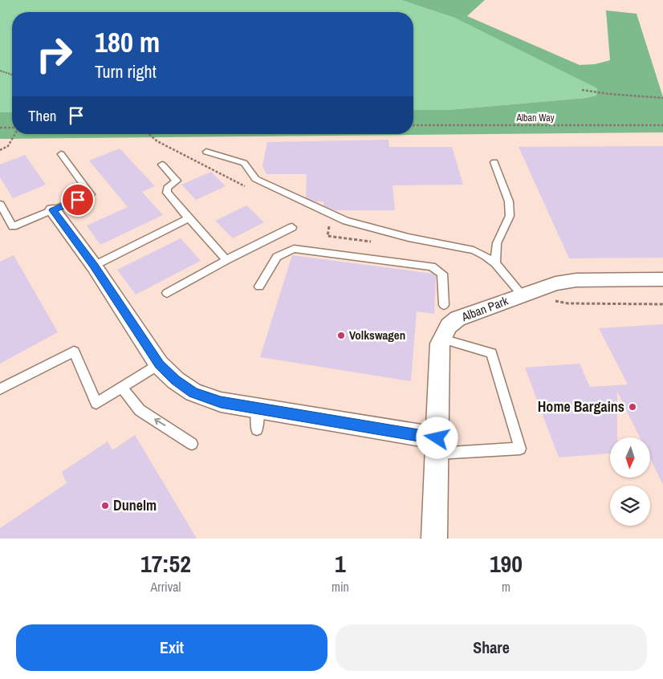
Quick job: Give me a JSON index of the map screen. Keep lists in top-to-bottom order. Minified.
{"streets":{"street":["Alban Park"],"path":["Alban Way"]},"places":["Volkswagen","Home Bargains","Dunelm"],"north":"bottom","page":{"turn":["180 m","Turn right"],"then":"Then","eta":["17:52","Arrival","1","min","190","m"],"buttons":["Exit","Share"]}}
